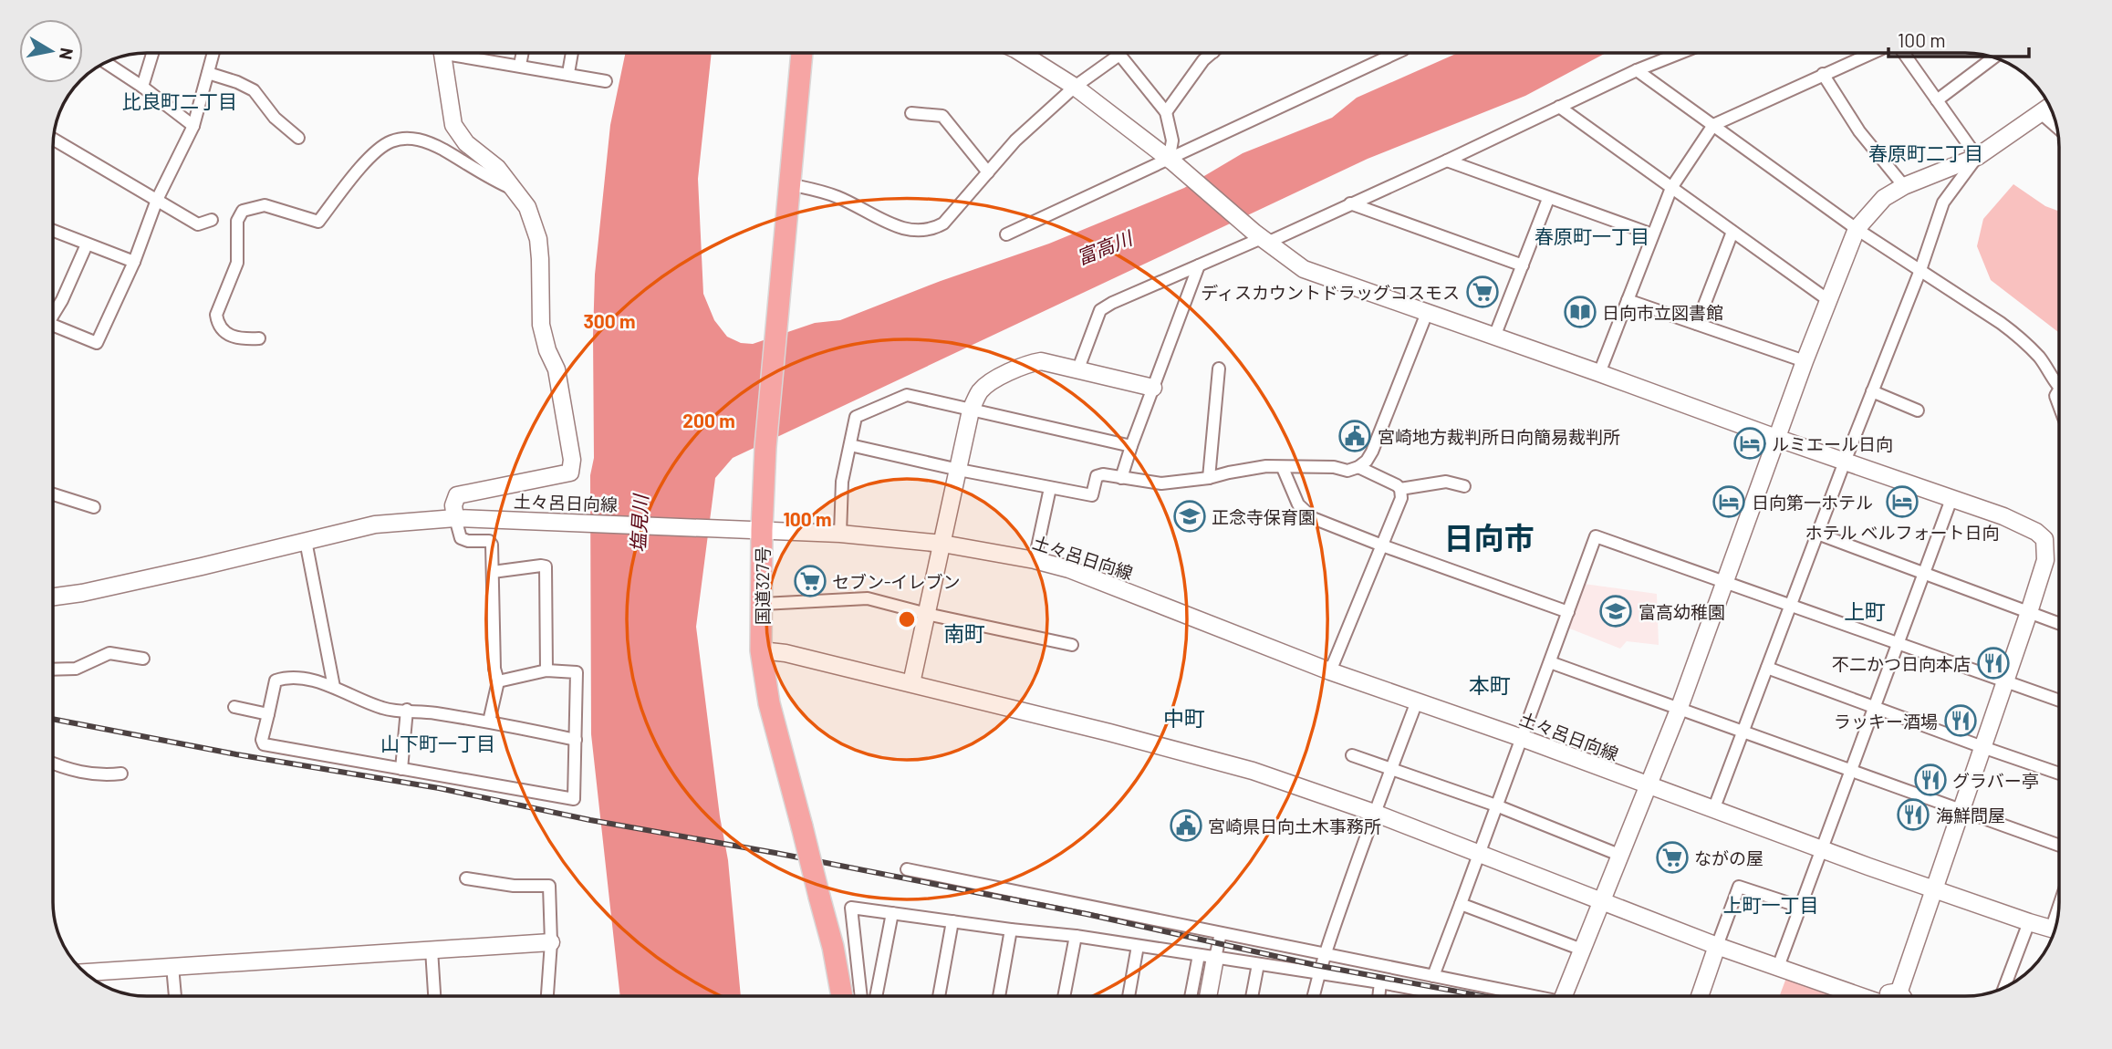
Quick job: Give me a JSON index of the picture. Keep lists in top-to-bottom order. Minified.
{"streets":{"highway":["国道327号"],"street":["土々呂日向線"]},"crossings":[["土々呂日向線","国道327号"]],"districts":["比良町二丁目","春原町二丁目","春原町一丁目","日向市","上町","南町","本町","中町","山下町一丁目","上町一丁目"],"water":["富高川","塩見川"],"places":{"supermarket":["ディスカウントドラッグコスモス","セブン-イレブン","ながの屋"],"library":["日向市立図書館"],"public building":["宮崎地方裁判所日向簡易裁判所","宮崎県日向土木事務所"],"hotel":["ルミエール日向","日向第一ホテル","ホテル ベルフォート日向"],"school or university":["正念寺保育園","富高幼稚園"],"restaurant":["不二かつ日向本店","ラッキー酒場","グラバー亭","海鮮問屋"]},"scale_bar":"100 m","north":"right","rings":["300 m","200 m","100 m"]}
